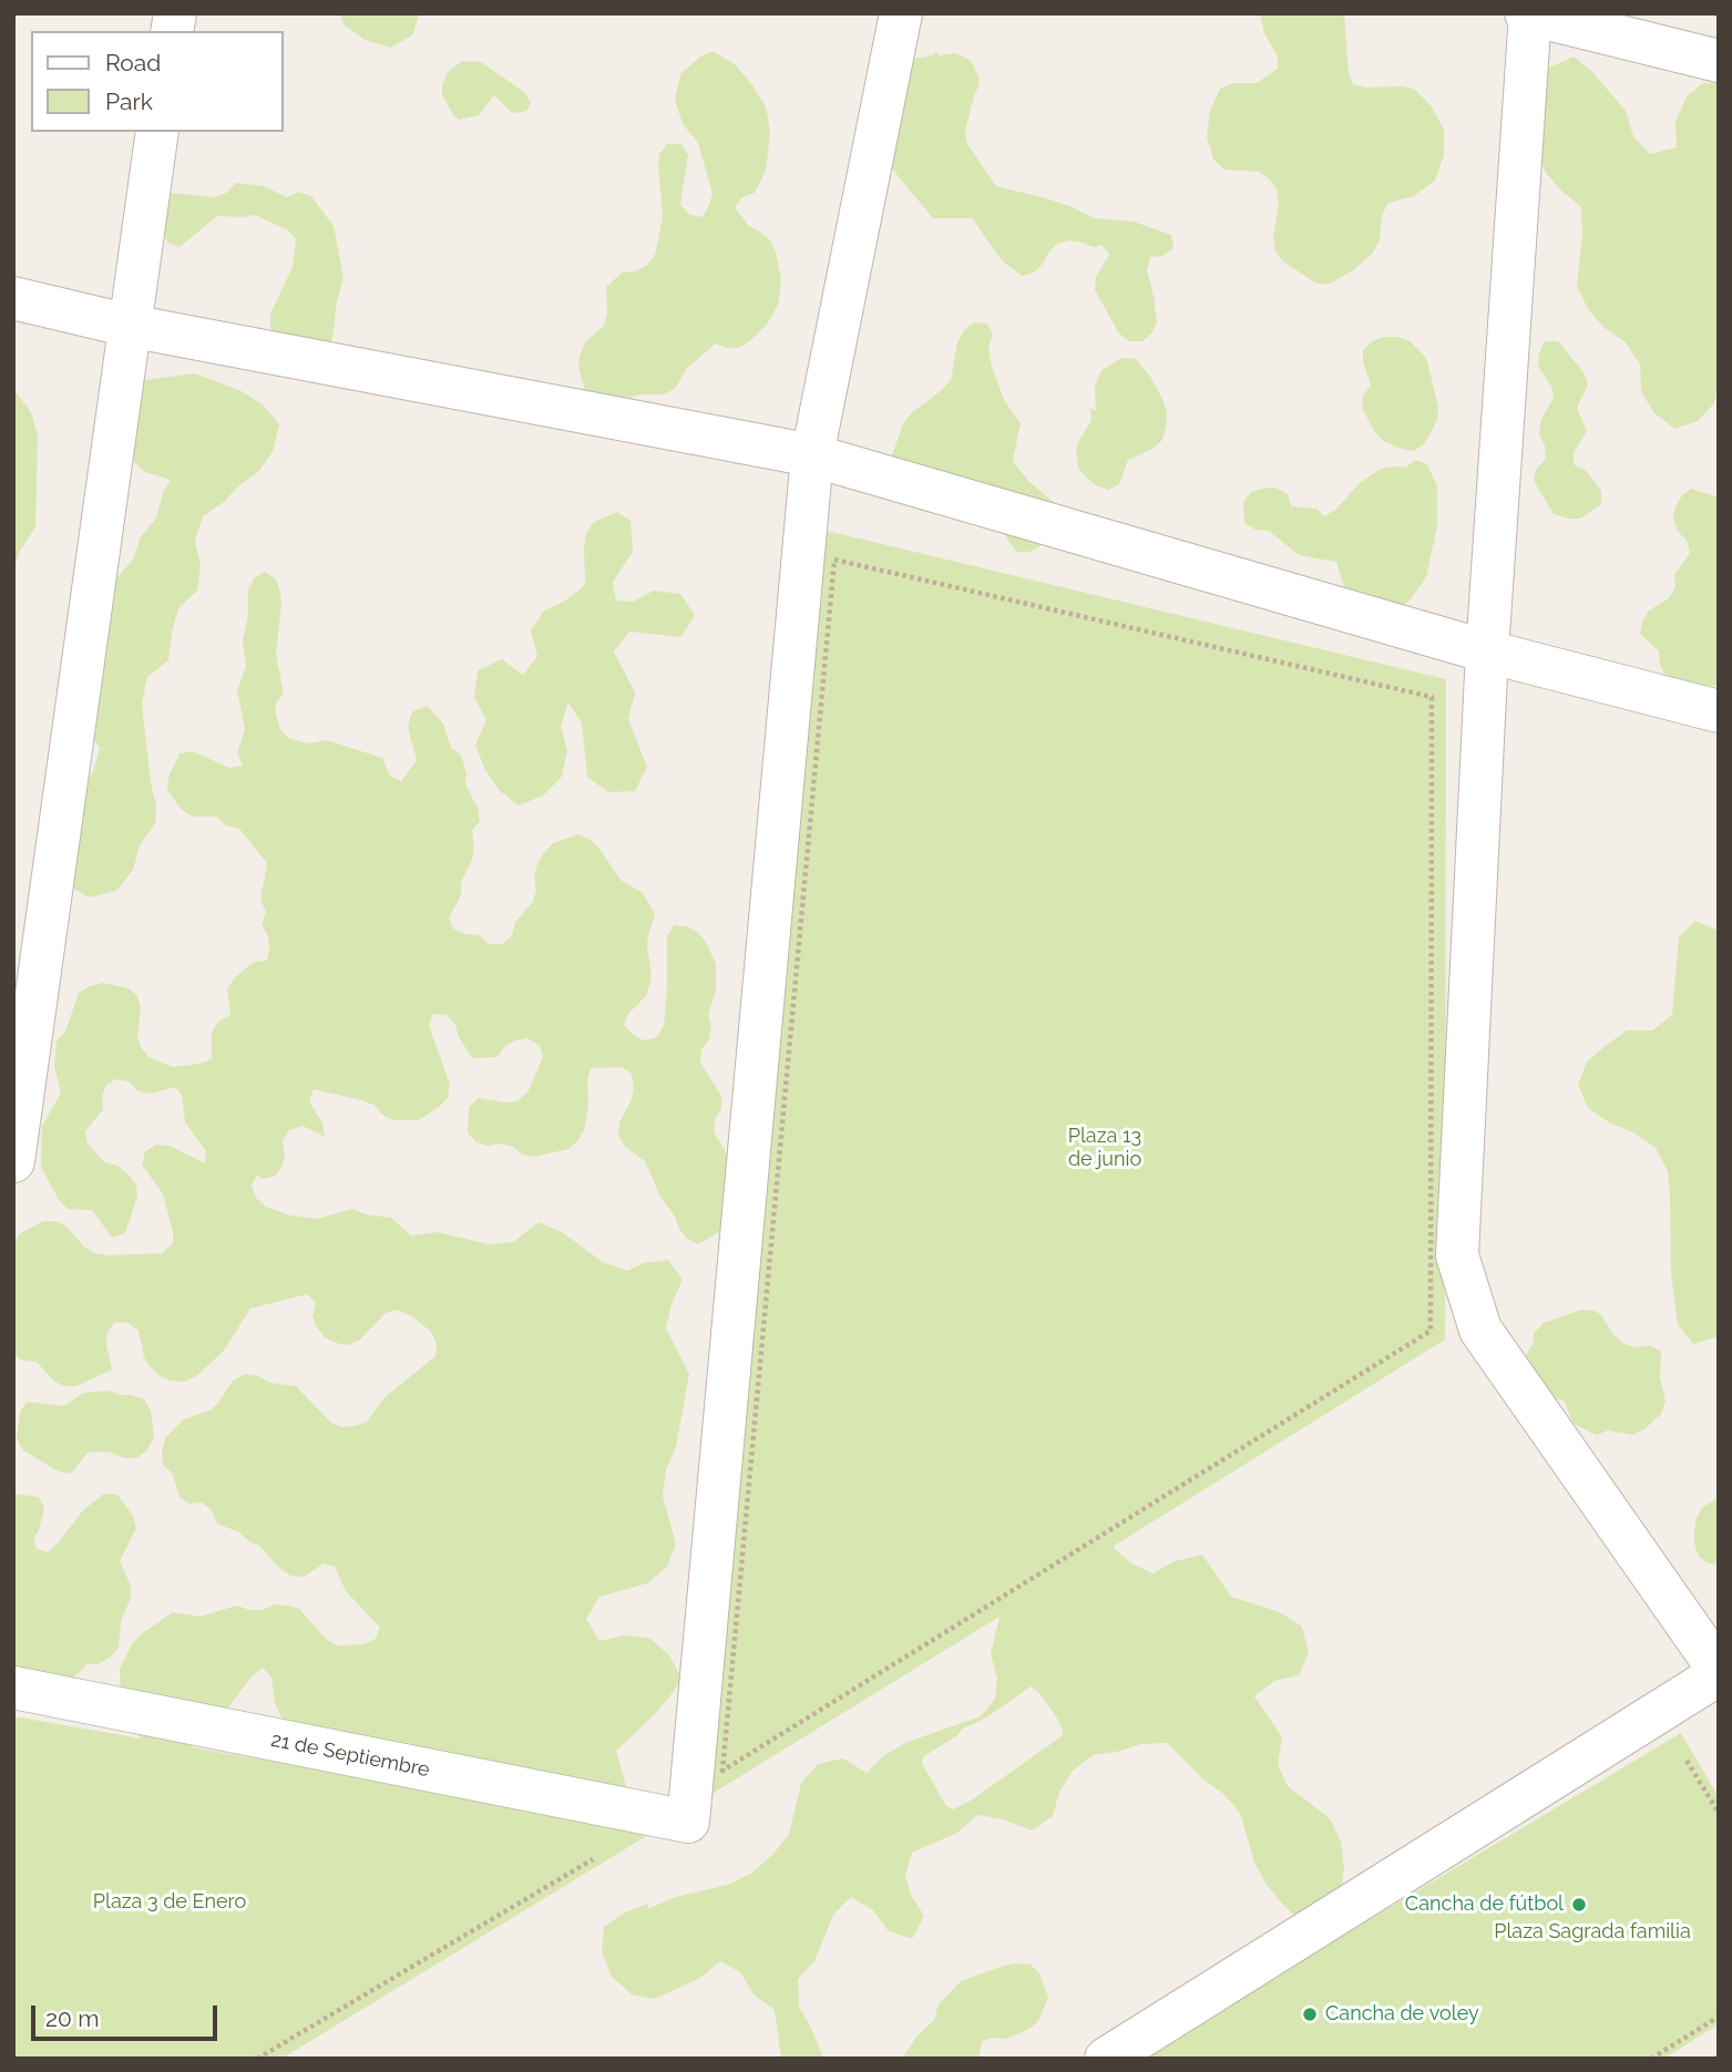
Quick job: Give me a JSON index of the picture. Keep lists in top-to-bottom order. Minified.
{"streets":{"street":["21 de Septiembre"]},"parks":["Plaza 13 de junio","Plaza 3 de Enero","Plaza Sagrada familia"],"places":["Cancha de fútbol","Cancha de voley"],"legend":["Road","Park"],"scale_bar":"20 m"}
